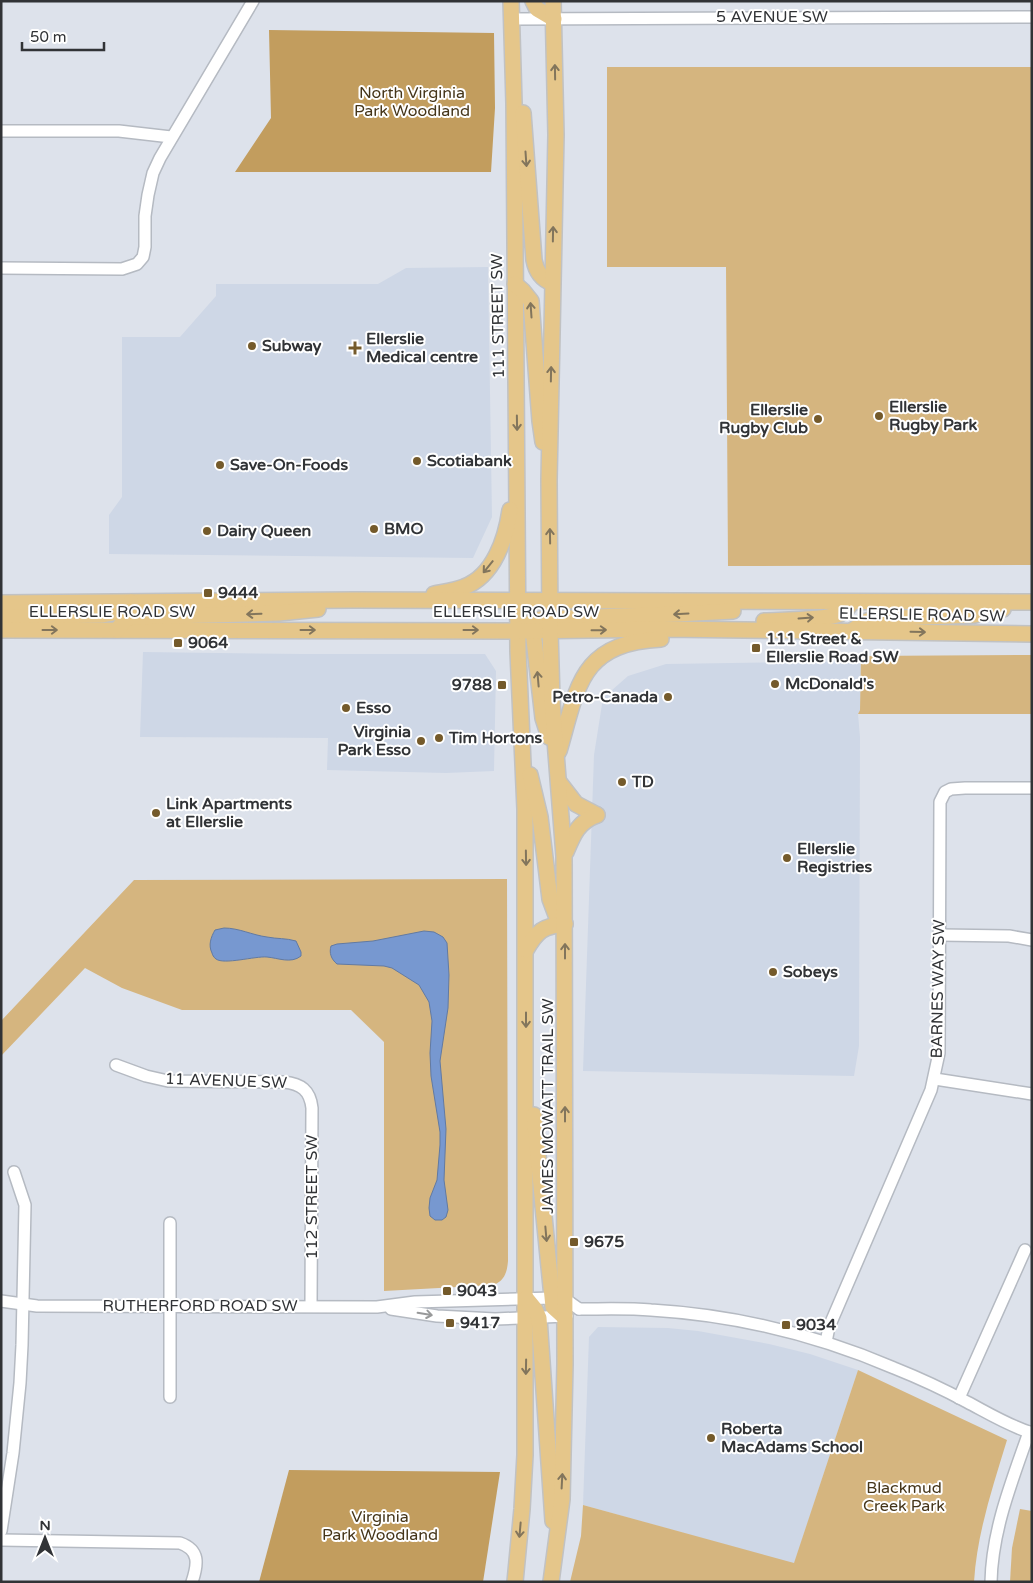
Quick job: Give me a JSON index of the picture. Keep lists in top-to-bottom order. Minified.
{"streets":{"main road":["111 STREET SW","ELLERSLIE ROAD SW","JAMES MOWATT TRAIL SW"],"street":["5 AVENUE SW","BARNES WAY SW","11 AVENUE SW","112 STREET SW","RUTHERFORD ROAD SW"]},"crossings":[["5 AVENUE SW","111 STREET SW"],["111 STREET SW","ELLERSLIE ROAD SW"],["111 STREET SW","JAMES MOWATT TRAIL SW"],["ELLERSLIE ROAD SW","JAMES MOWATT TRAIL SW"],["11 AVENUE SW","112 STREET SW"],["JAMES MOWATT TRAIL SW","RUTHERFORD ROAD SW"],["112 STREET SW","RUTHERFORD ROAD SW"]],"parks":["North Virginia Park Woodland","Blackmud Creek Park","Virginia Park Woodland"],"places":{"other":["Subway","Ellerslie Rugby Park","Ellerslie Rugby Club","Scotiabank","Save-On-Foods","BMO","Dairy Queen","McDonald's","Petro-Canada","Esso","Tim Hortons","Virginia Park Esso","TD","Link Apartments at Ellerslie","Ellerslie Registries","Sobeys","Roberta MacAdams School"],"health":["Ellerslie Medical centre"],"transit":["9444","9064","111 Street & Ellerslie Road SW","9788","9675","9043","9417","9034"]},"scale_bar":"50 m","north":"top"}
